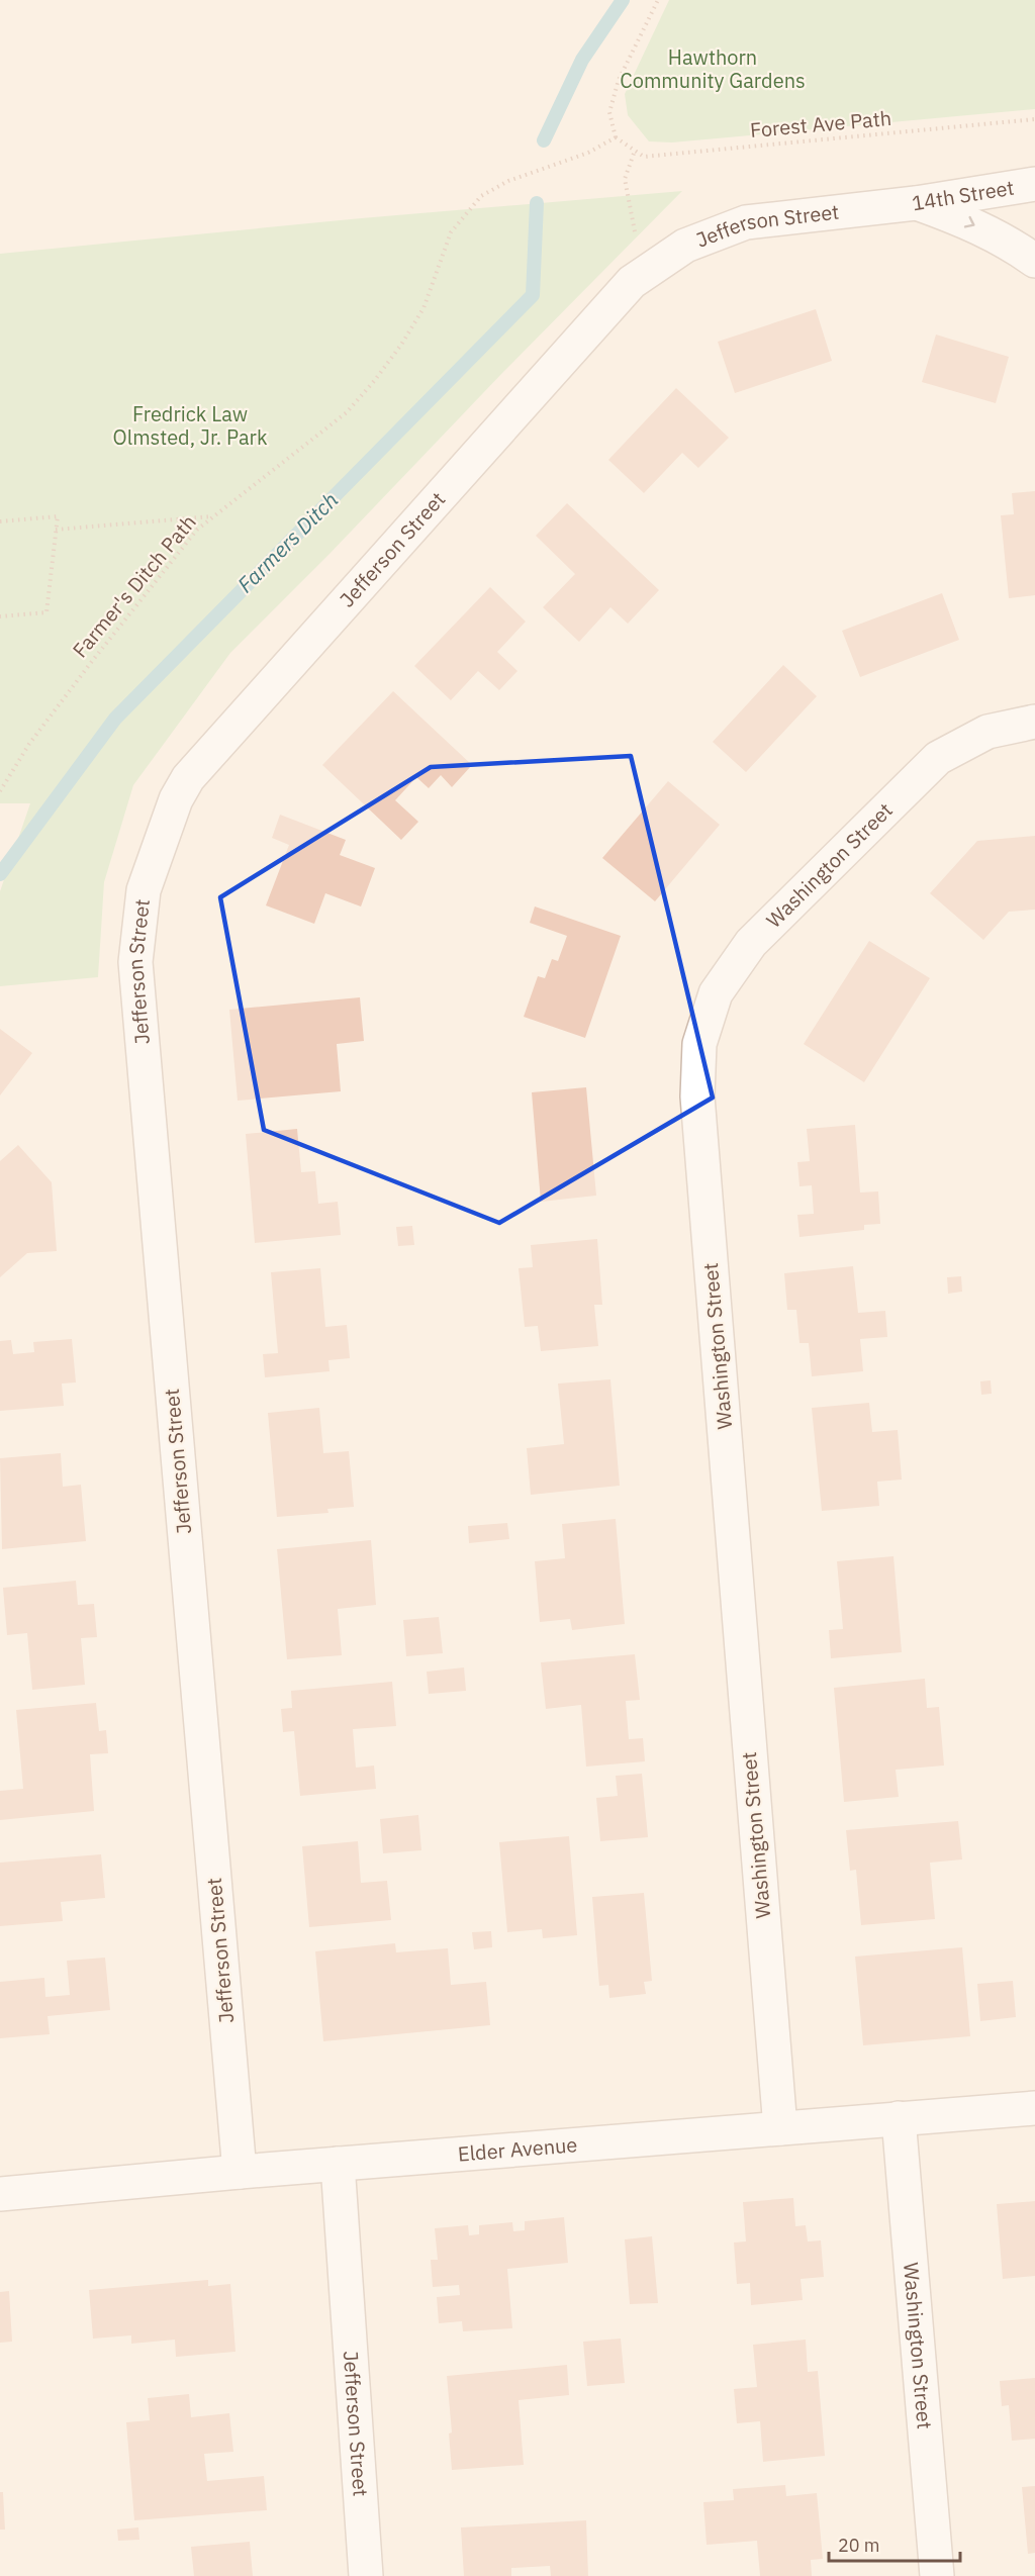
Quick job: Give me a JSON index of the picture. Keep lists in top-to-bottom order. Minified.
{"streets":{"street":["14th Street","Jefferson Street","Washington Street","Elder Avenue"],"path":["Forest Ave Path","Farmer's Ditch Path"]},"crossings":[["Forest Ave Path","Farmer's Ditch Path"],["14th Street","Jefferson Street"],["Jefferson Street","Elder Avenue"],["Washington Street","Elder Avenue"]],"one_way":["14th Street"],"water":["Farmers Ditch"],"parks":["Hawthorn Community Gardens","Fredrick Law Olmsted, Jr. Park"],"scale_bar":"20 m"}
